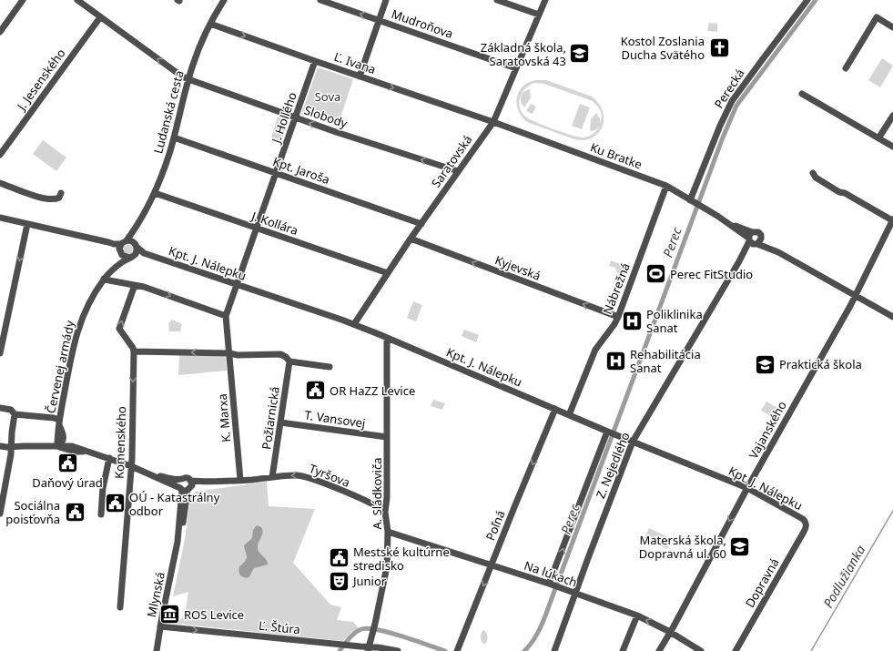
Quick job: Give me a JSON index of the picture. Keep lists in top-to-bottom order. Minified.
{"streets":{"street":["Mudroňova","Ľ. Ivana","J. Jesenského","Perecká","Ludanská cesta","Slobody","J. Hollého","Ku Bratke","Saratovská","Kpt. Jaroša","J. Kollára","Kpt. J. Nálepku","Kyjevská","Nábrežná","Červenej armády","K. Marxa","Požiarnická","T. Vansovej","Vajanského","Komenského","Z. Nejedlého","Tyršova","A. Sládkoviča","Poľná","Na lúkach","Dopravná","Mlynská","Ľ. Štúra"]},"crossings":[["Mudroňova","Saratovská"],["Ľ. Ivana","Ludanská cesta"],["Ľ. Ivana","J. Hollého"],["Ľ. Ivana","Ku Bratke"],["Ľ. Ivana","Saratovská"],["J. Jesenského","Slobody"],["Perecká","Ku Bratke"],["Ludanská cesta","Slobody"],["Ludanská cesta","Kpt. Jaroša"],["Ludanská cesta","J. Kollára"],["Ludanská cesta","Kpt. J. Nálepku"],["Ludanská cesta","Červenej armády"],["Slobody","J. Hollého"],["Slobody","Saratovská"],["J. Hollého","Kpt. Jaroša"],["J. Hollého","J. Kollára"],["J. Hollého","Kpt. J. Nálepku"],["J. Hollého","K. Marxa"],["Ku Bratke","Saratovská"],["Ku Bratke","Nábrežná"],["Ku Bratke","Vajanského"],["Ku Bratke","Z. Nejedlého"],["Saratovská","Kpt. Jaroša"],["Saratovská","J. Kollára"],["Saratovská","Kpt. J. Nálepku"],["Saratovská","Kyjevská"],["Kpt. J. Nálepku","Nábrežná"],["Kpt. J. Nálepku","Červenej armády"],["Kpt. J. Nálepku","K. Marxa"],["Kpt. J. Nálepku","Vajanského"],["Kpt. J. Nálepku","Z. Nejedlého"],["Kpt. J. Nálepku","A. Sládkoviča"],["Kpt. J. Nálepku","Poľná"],["Kpt. J. Nálepku","Dopravná"],["Kyjevská","Nábrežná"],["K. Marxa","Tyršova"],["Požiarnická","T. Vansovej"],["Požiarnická","Tyršova"],["T. Vansovej","A. Sládkoviča"],["Vajanského","Na lúkach"],["Z. Nejedlého","Na lúkach"],["Tyršova","A. Sládkoviča"],["Tyršova","Mlynská"],["A. Sládkoviča","Na lúkach"],["A. Sládkoviča","Ľ. Štúra"],["Poľná","Na lúkach"],["Mlynská","Ľ. Štúra"]],"one_way":["Ľ. Ivana","Slobody","Kyjevská","Komenského","Tyršova","Poľná","Ľ. Štúra"],"water":["Perec","Podlužianka"],"parks":["Sova"],"places":{"church":["Kostol Zoslania Ducha Svätého"],"school or university":["Základná škola, Saratovská 43","Praktická škola","Materská škola, Dopravná ul. 60"],"sports":["Perec FitStudio"],"hospital":["Poliklinika Sanat","Rehabilitácia Sanat"],"public building":["OR HaZZ Levice","Daňový úrad","OÚ - Katastrálny odbor","Sociálna poisťovňa","Mestské kultúrne stredisko"],"theatre":["Junior"],"museum":["ROS Levice"]}}
